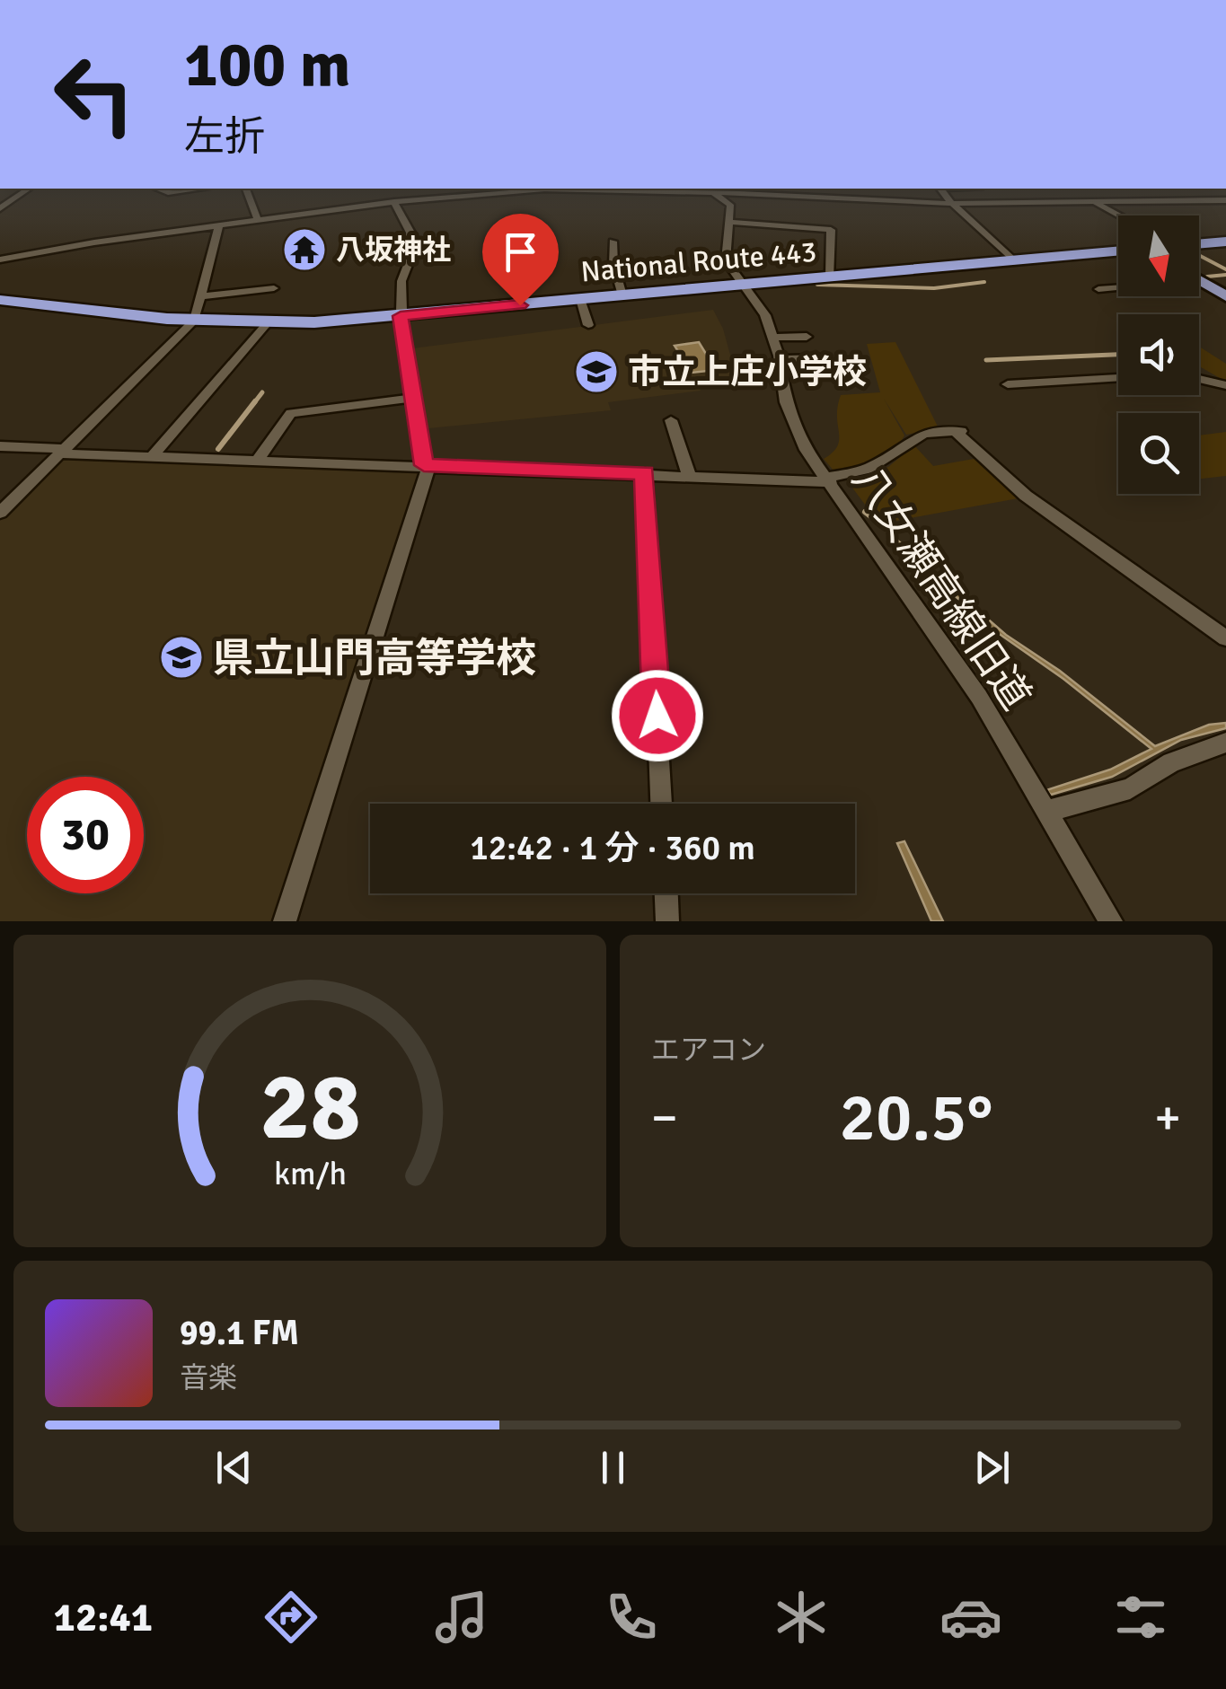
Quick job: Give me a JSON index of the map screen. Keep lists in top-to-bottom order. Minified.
{"streets":{"highway":["National Route 443"],"street":["八女瀬高線旧道"]},"crossings":[["National Route 443","八女瀬高線旧道"]],"places":{"temple":["八坂神社"],"school or university":["市立上庄小学校","県立山門高等学校"]},"north":"bottom","page":{"turn":["100 m","左折"],"limit":"30","trip":"12:42 · 1 分 · 360 m","tile":"エアコン","heat":["−","20.5°","+"],"song":["99.1 FM","音楽"],"tabs":"12:41","gauge":["28","km/h"]}}
